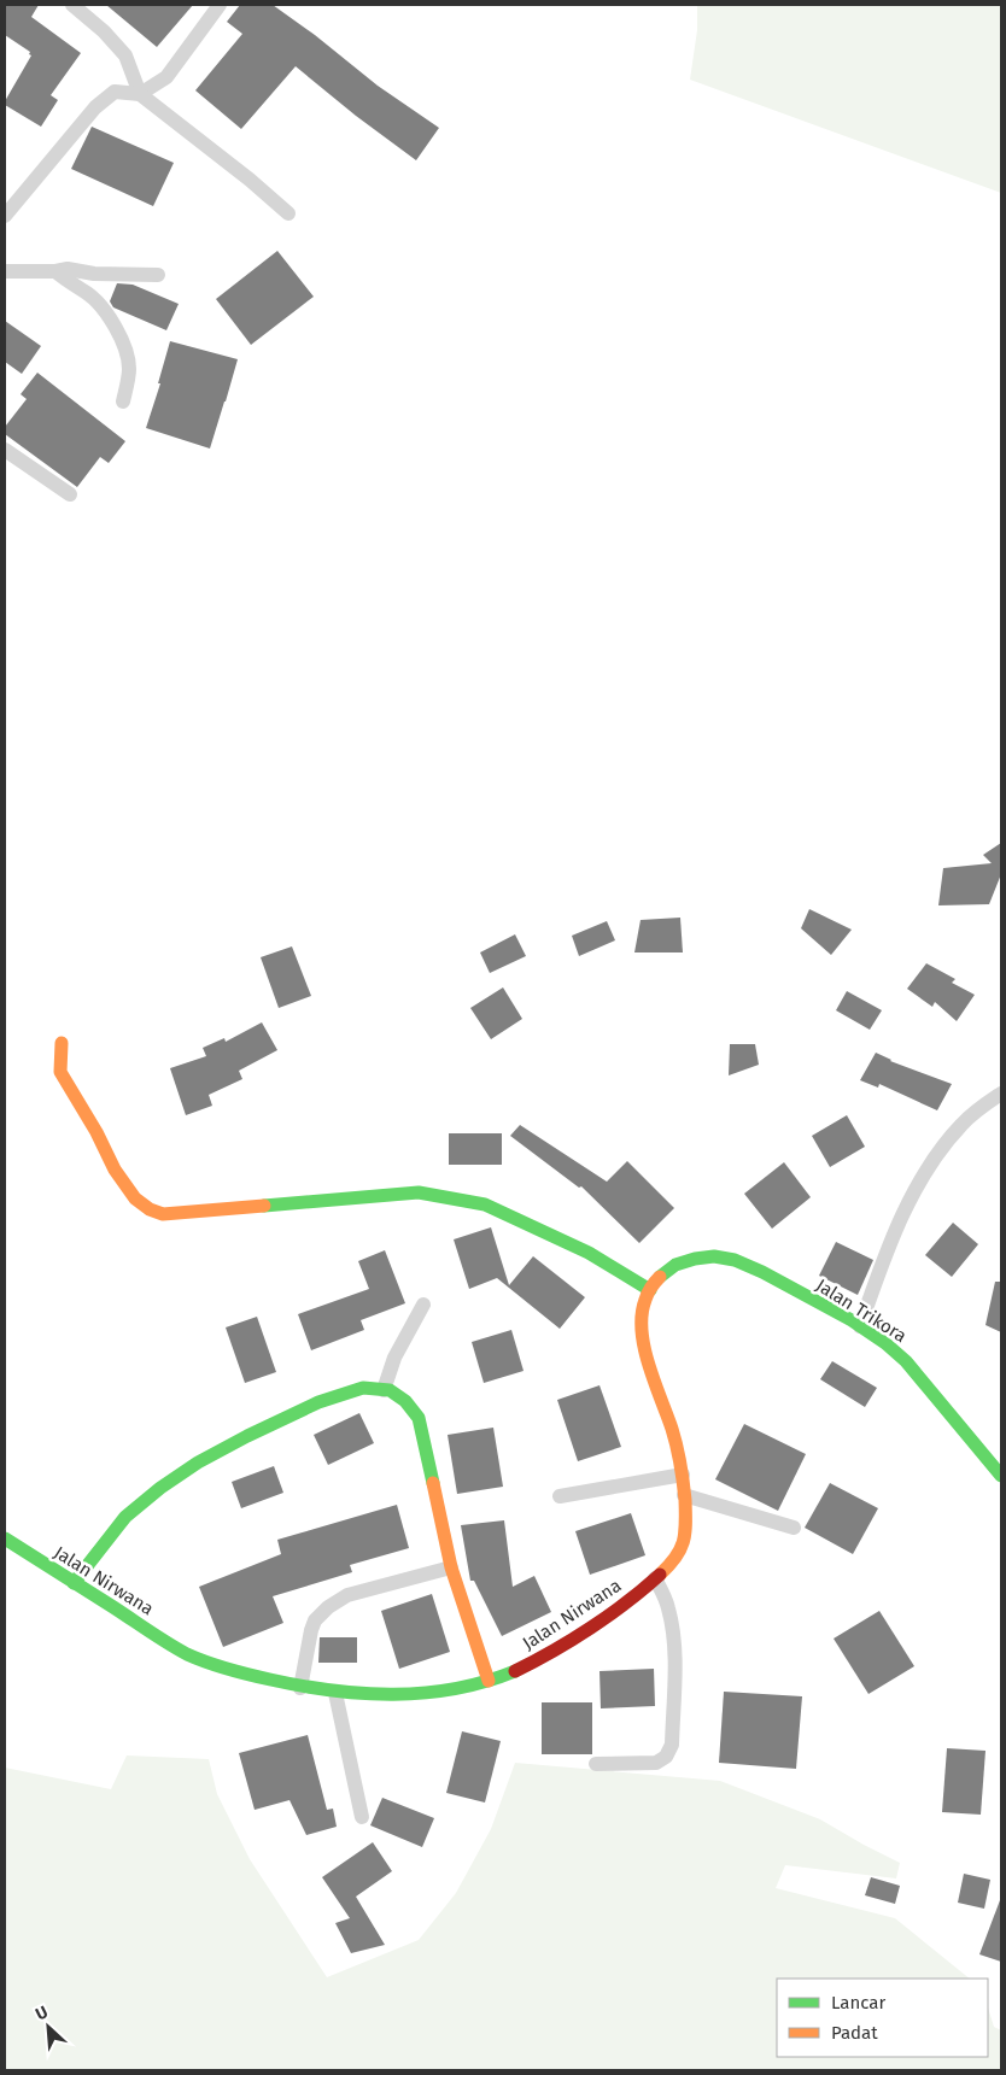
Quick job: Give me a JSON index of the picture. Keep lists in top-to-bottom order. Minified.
{"streets":{"street":["Jalan Trikora","Jalan Nirwana"]},"crossings":[["Jalan Trikora","Jalan Nirwana"]],"legend":["Lancar","Padat"],"north":"top left"}
